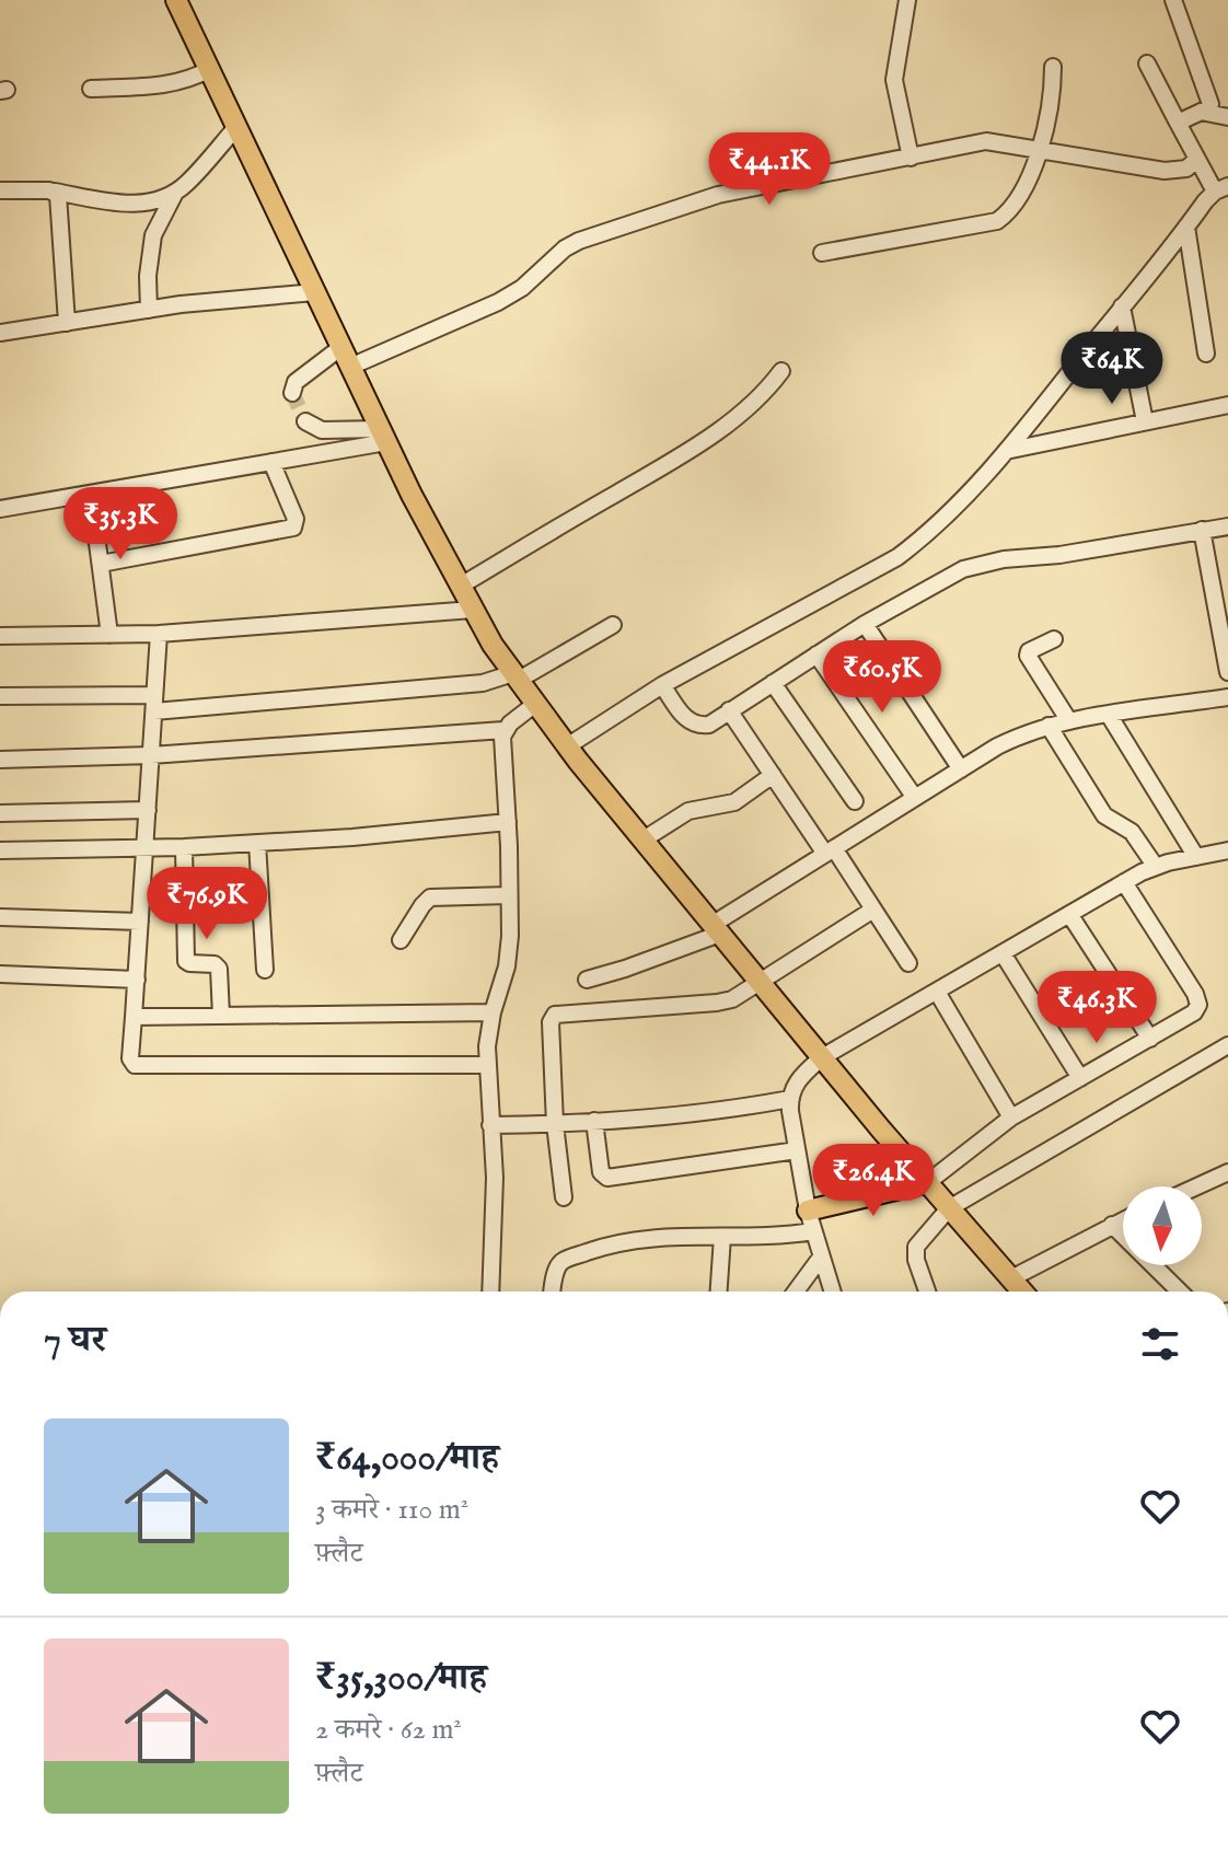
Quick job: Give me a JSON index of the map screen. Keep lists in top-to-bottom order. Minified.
{"north":"bottom","page":{"price":["₹44.1K","₹64K","₹35.3K","₹60.5K","₹76.9K","₹46.3K","₹26.4K"],"heading":"7 घर","list":[{"name":"₹64,000/माह","note":"3 कमरे · 110 m² · फ़्लैट"},{"name":"₹35,300/माह","note":"2 कमरे · 62 m² · फ़्लैट"}]}}
